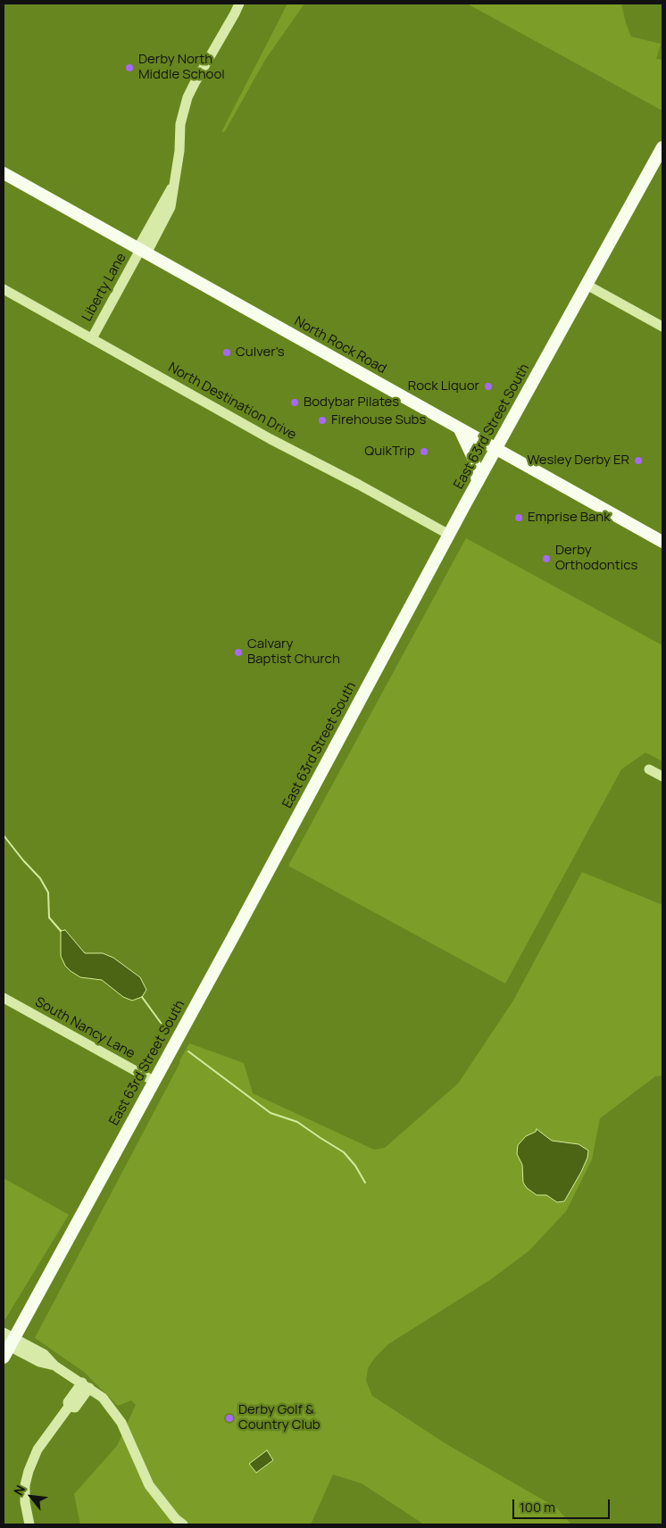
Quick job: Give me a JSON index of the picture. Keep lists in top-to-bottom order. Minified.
{"streets":{"main road":["North Rock Road","East 63rd Street South"],"street":["Liberty Lane","North Destination Drive","South Nancy Lane"]},"crossings":[["Liberty Lane","North Rock Road"],["Liberty Lane","North Destination Drive"],["North Rock Road","East 63rd Street South"],["North Destination Drive","East 63rd Street South"],["East 63rd Street South","South Nancy Lane"]],"places":["Derby North Middle School","Culver's","Rock Liquor","Bodybar Pilates","Firehouse Subs","QuikTrip","Wesley Derby ER","Emprise Bank","Derby Orthodontics","Calvary Baptist Church","Derby Golf & Country Club"],"scale_bar":"100 m","north":"top left"}
